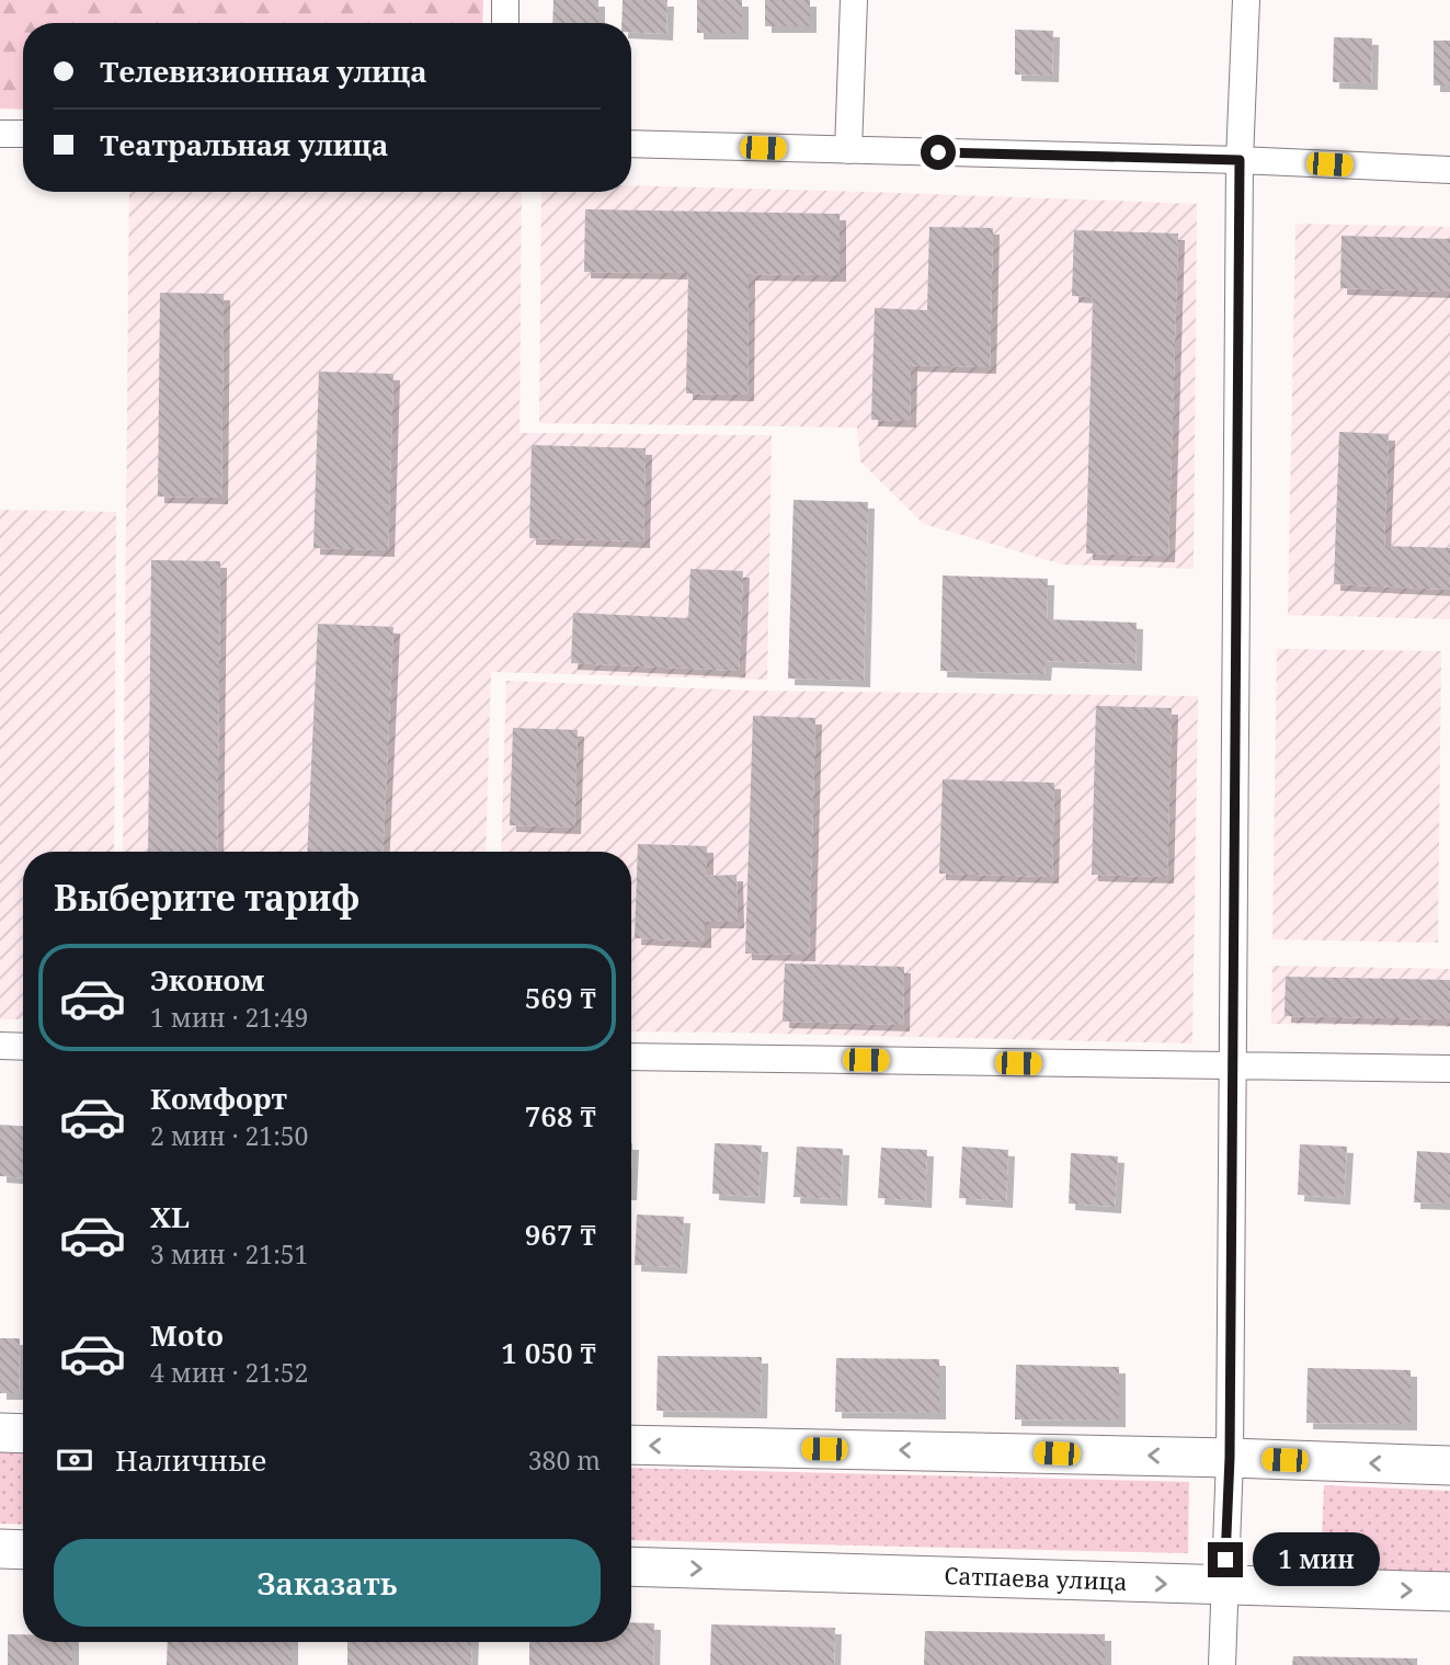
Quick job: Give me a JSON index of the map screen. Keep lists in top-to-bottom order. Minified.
{"streets":{"main road":["Сатпаева улица"]},"page":{"banner":["Телевизионная улица","Театральная улица"],"heading":"Выберите тариф","list":[{"name":"Эконом","note":"1 мин · 21:49","value":"569 ₸"},{"name":"Комфорт","note":"2 мин · 21:50","value":"768 ₸"},{"name":"XL","note":"3 мин · 21:51","value":"967 ₸"},{"name":"Moto","note":"4 мин · 21:52","value":"1 050 ₸"}],"pay":["Наличные","380 m"],"buttons":"Заказать","bubble":"1 мин"}}
